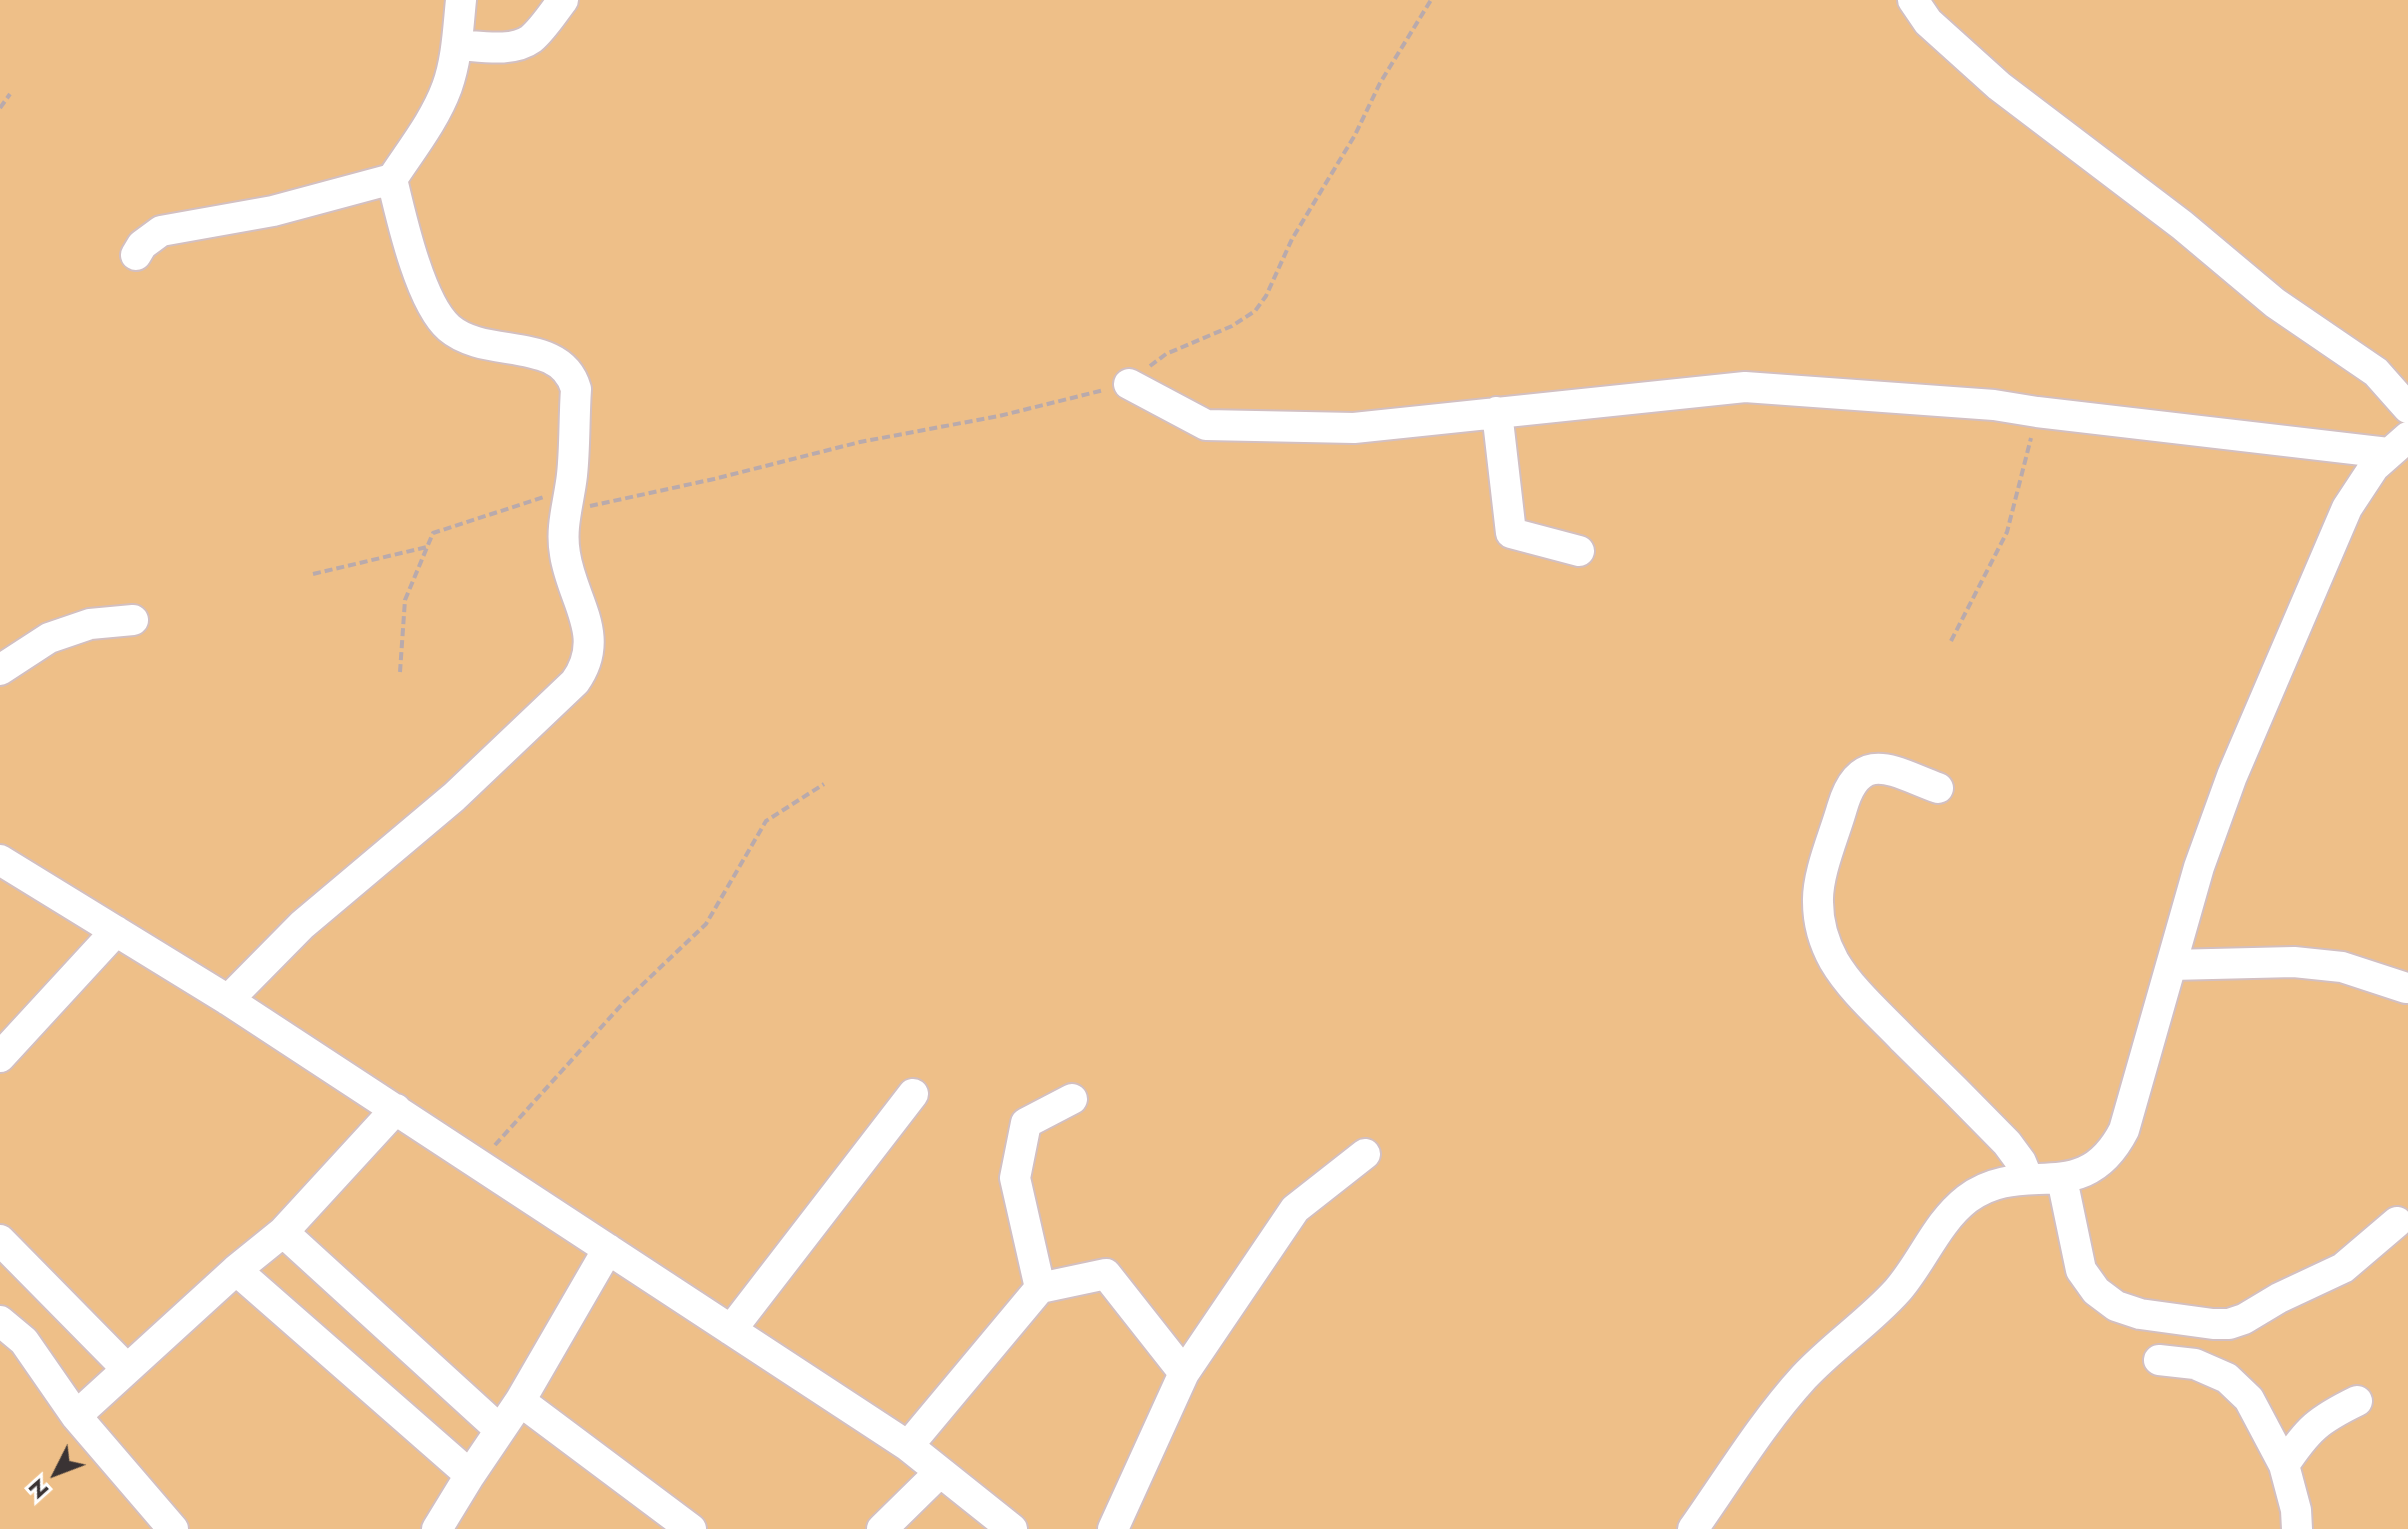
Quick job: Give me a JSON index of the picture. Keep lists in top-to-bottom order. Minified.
{"north":"bottom left"}
